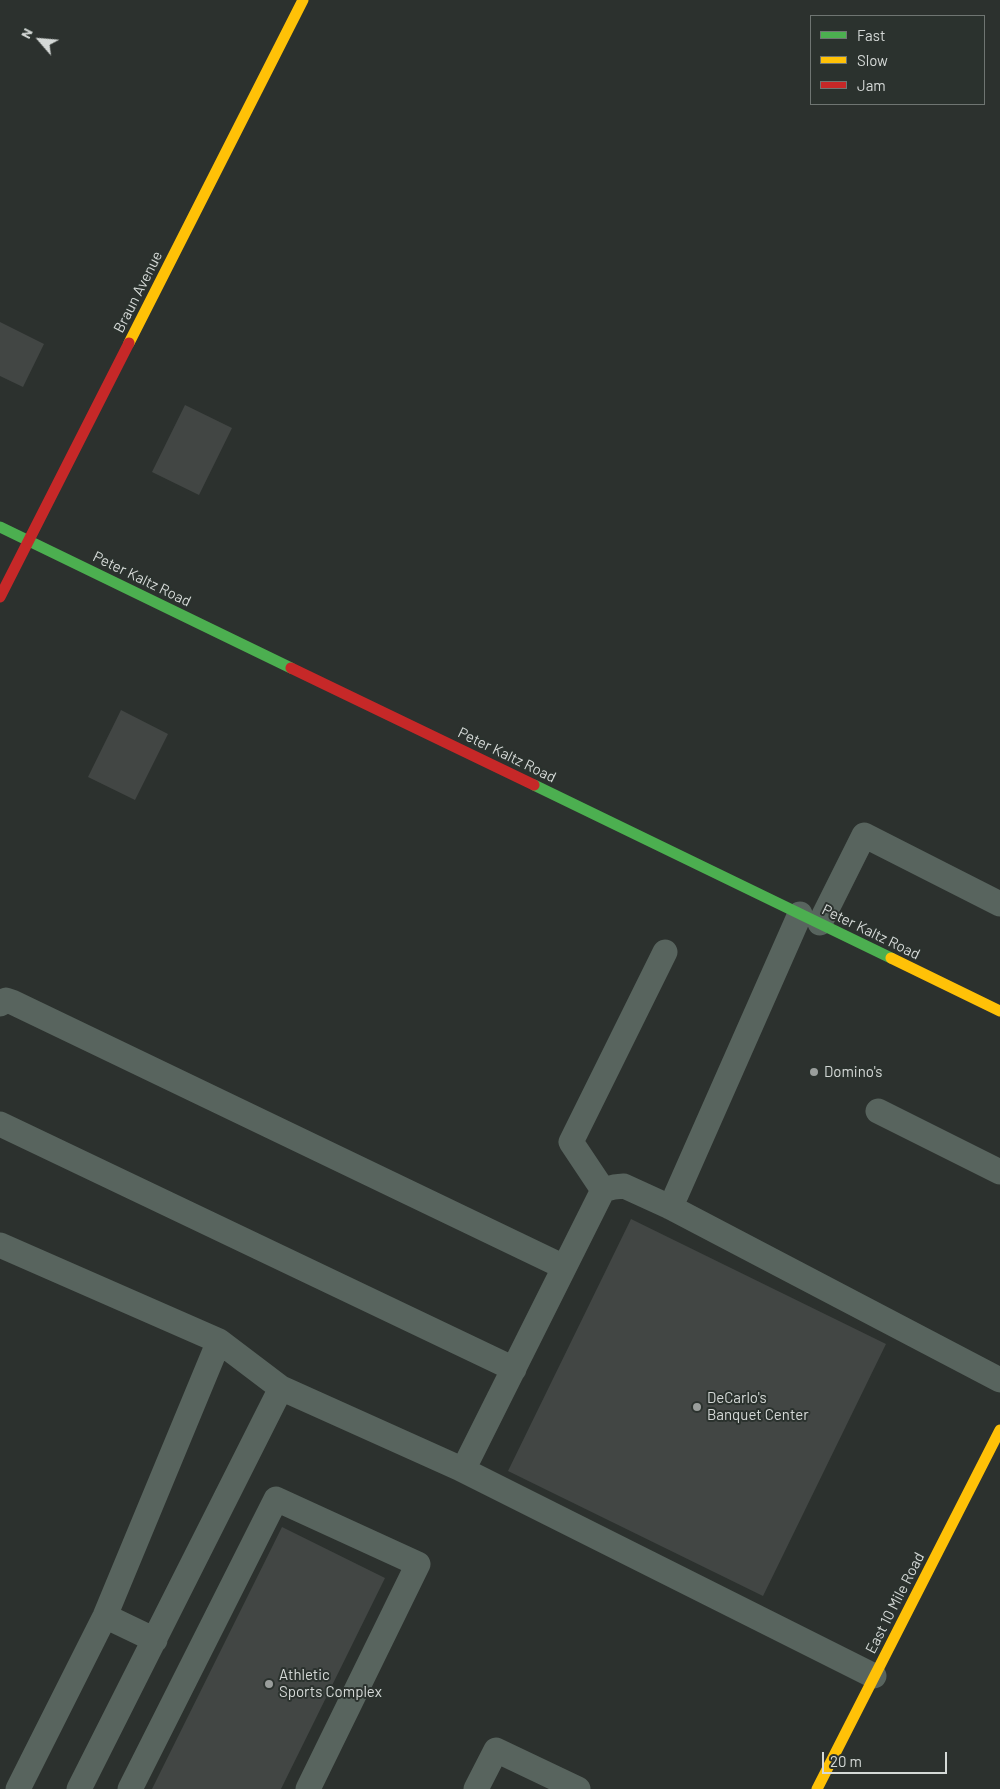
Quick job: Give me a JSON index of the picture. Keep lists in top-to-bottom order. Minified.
{"streets":{"street":["Braun Avenue","Peter Kaltz Road","East 10 Mile Road"]},"crossings":[["Braun Avenue","Peter Kaltz Road"]],"places":["Domino's","DeCarlo's Banquet Center","Athletic Sports Complex"],"legend":["Fast","Slow","Jam"],"scale_bar":"20 m","north":"top left"}
